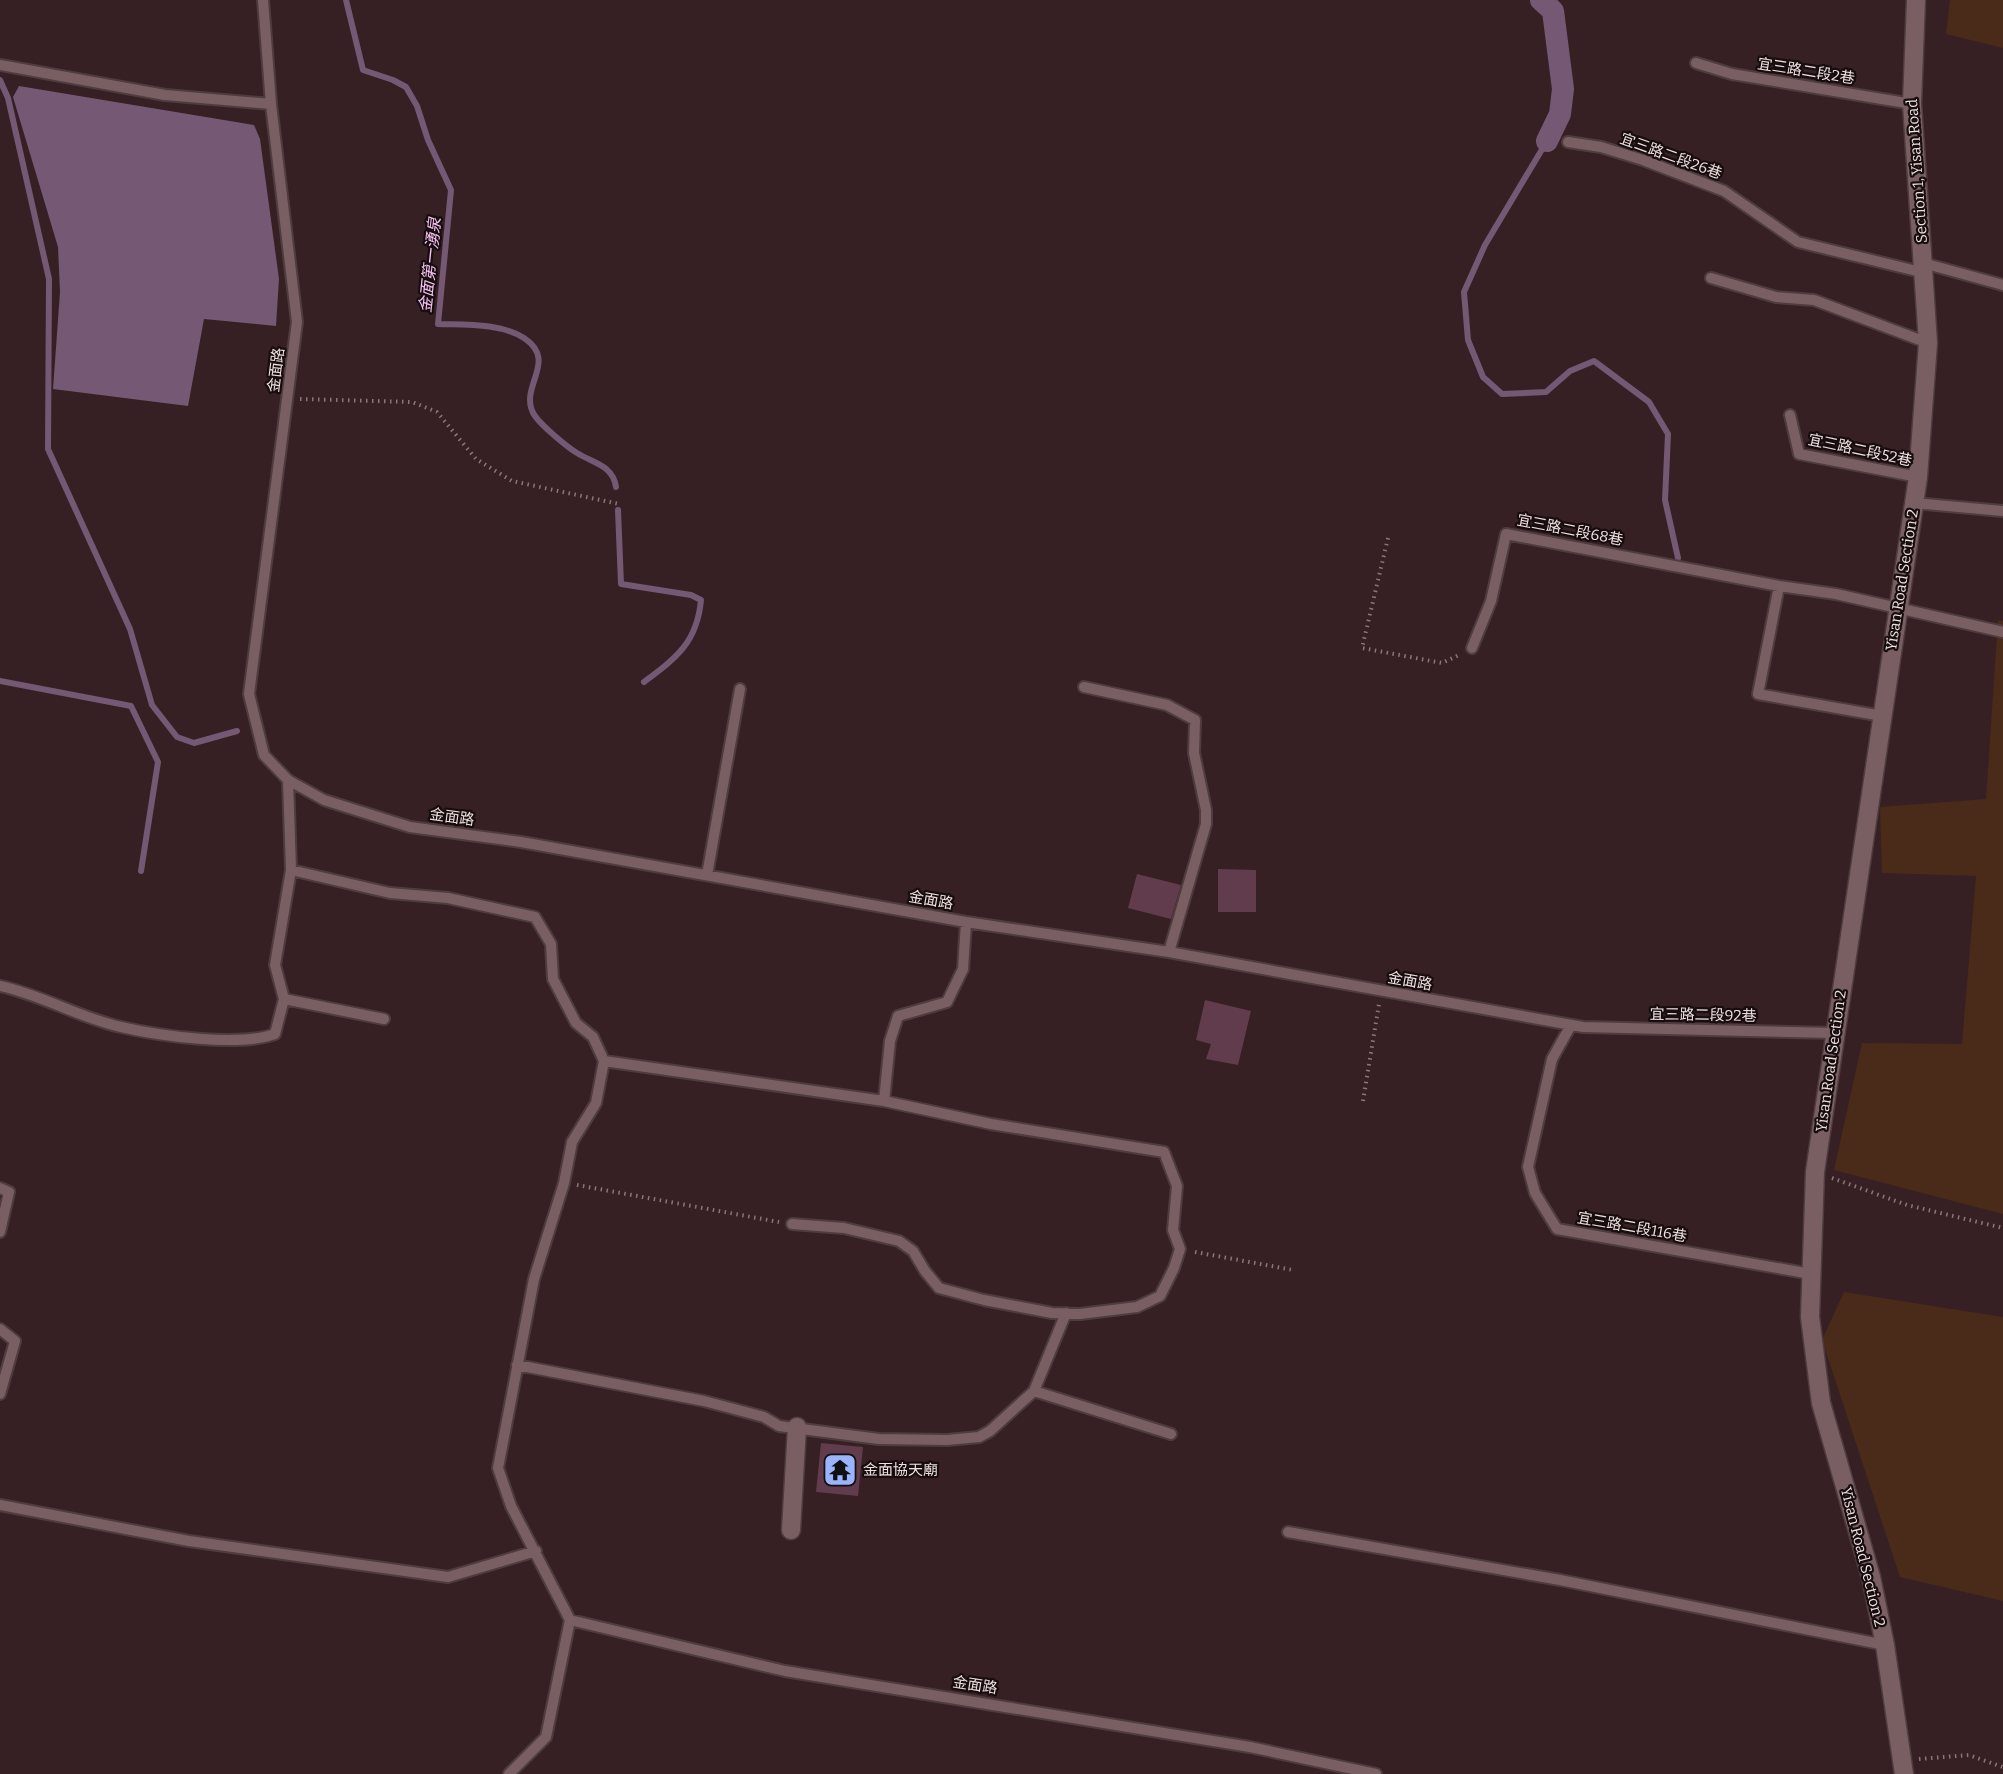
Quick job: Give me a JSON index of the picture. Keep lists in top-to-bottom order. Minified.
{"streets":{"street":["Section 1, Yisan Road","Yisan Road Section 2"],"lane":["宜三路二段2巷","宜三路二段26巷","金面路","宜三路二段52巷","宜三路二段68巷","宜三路二段92巷","宜三路二段116巷"]},"crossings":[["宜三路二段2巷","Section 1, Yisan Road"],["宜三路二段26巷","Section 1, Yisan Road"],["Section 1, Yisan Road","Yisan Road Section 2"],["金面路","宜三路二段92巷"],["金面路","宜三路二段116巷"],["宜三路二段52巷","Yisan Road Section 2"],["宜三路二段68巷","Yisan Road Section 2"],["Yisan Road Section 2","宜三路二段92巷"],["Yisan Road Section 2","宜三路二段116巷"],["宜三路二段92巷","宜三路二段116巷"]],"water":["金面第一湧泉"],"places":{"temple":["金面協天廟"]}}
